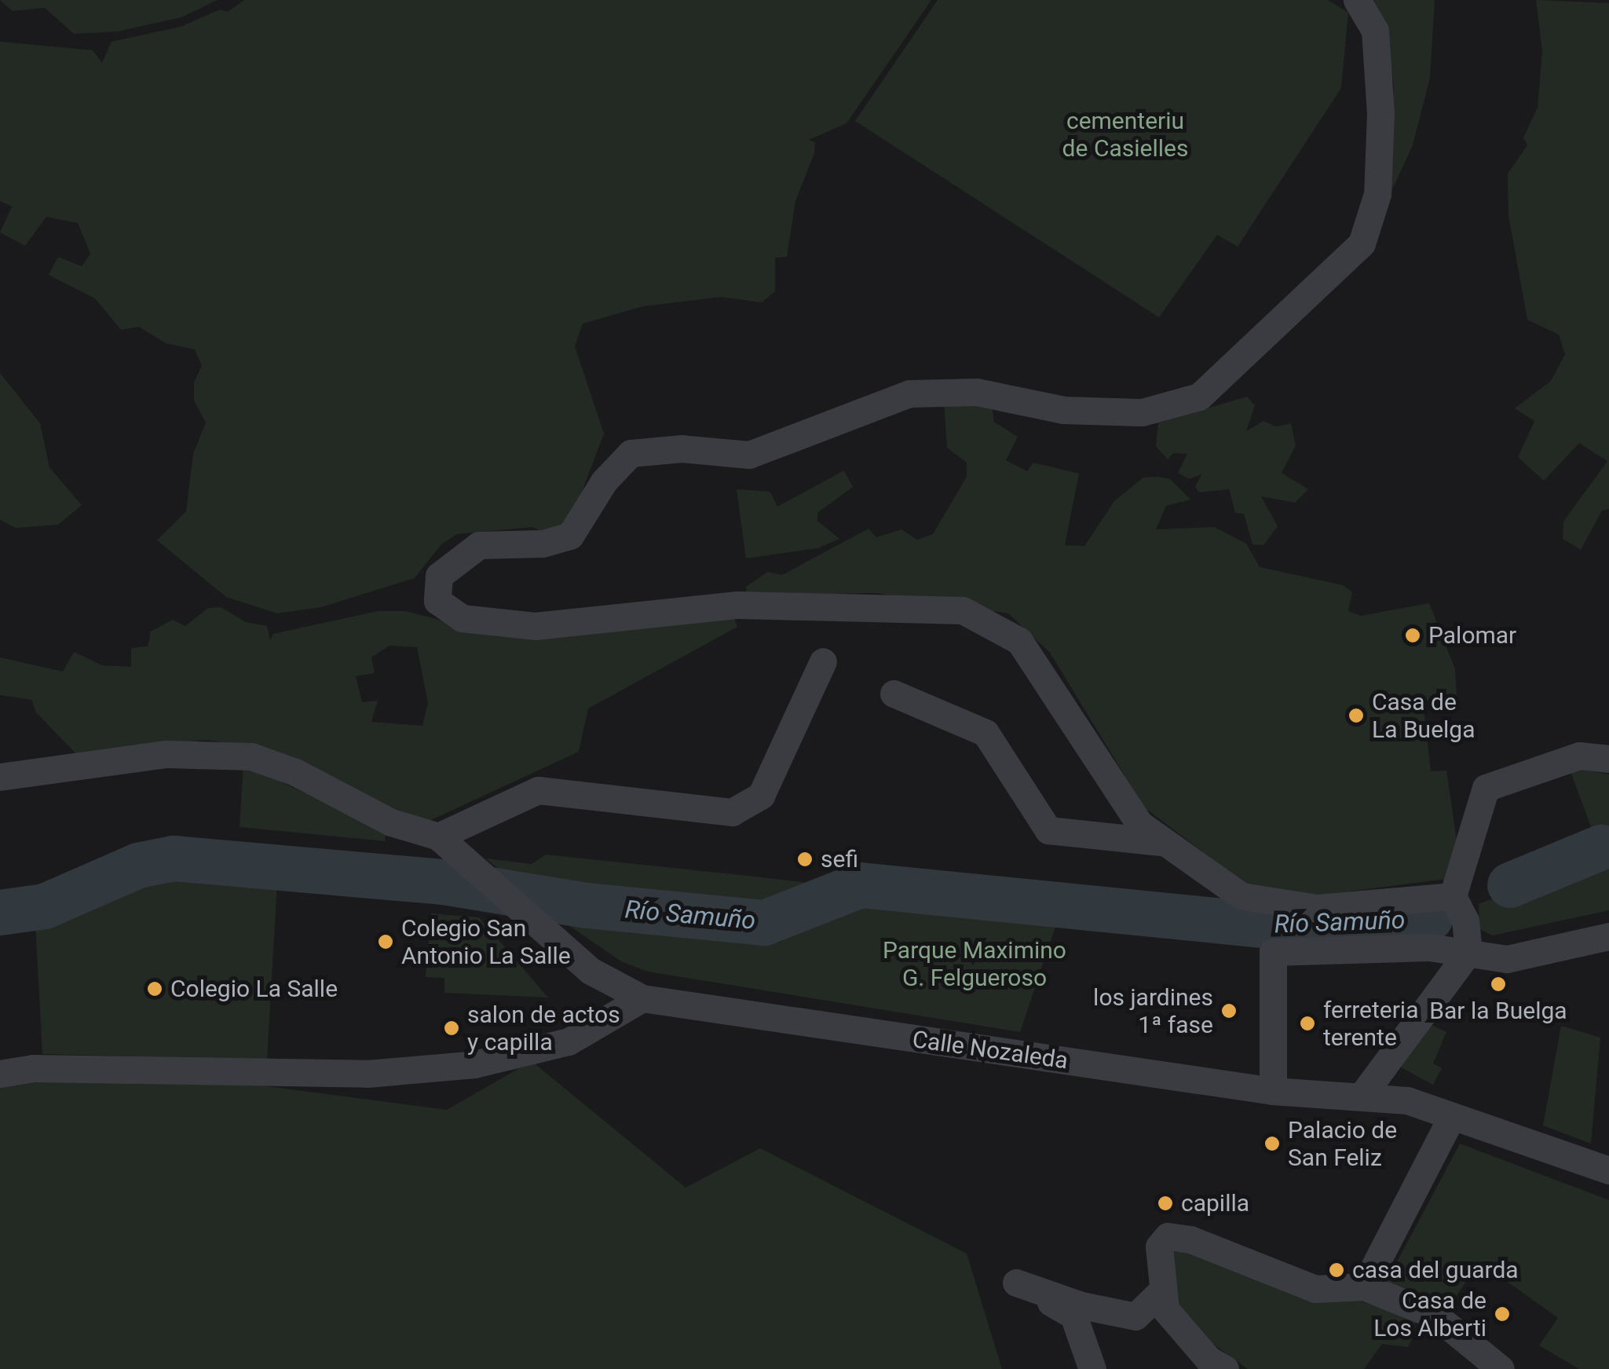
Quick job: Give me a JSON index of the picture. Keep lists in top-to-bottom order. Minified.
{"streets":{"street":["Calle Nozaleda"]},"water":["Río Samuño"],"parks":["cementeriu de Casielles","Parque Maximino G. Felgueroso"],"places":["Palomar","Casa de La Buelga","sefi","Colegio San Antonio La Salle","Bar la Buelga","Colegio La Salle","los jardines 1ª fase","ferreteria terente","salon de actos y capilla","Palacio de San Feliz","capilla","casa del guarda","Casa de Los Alberti"]}
